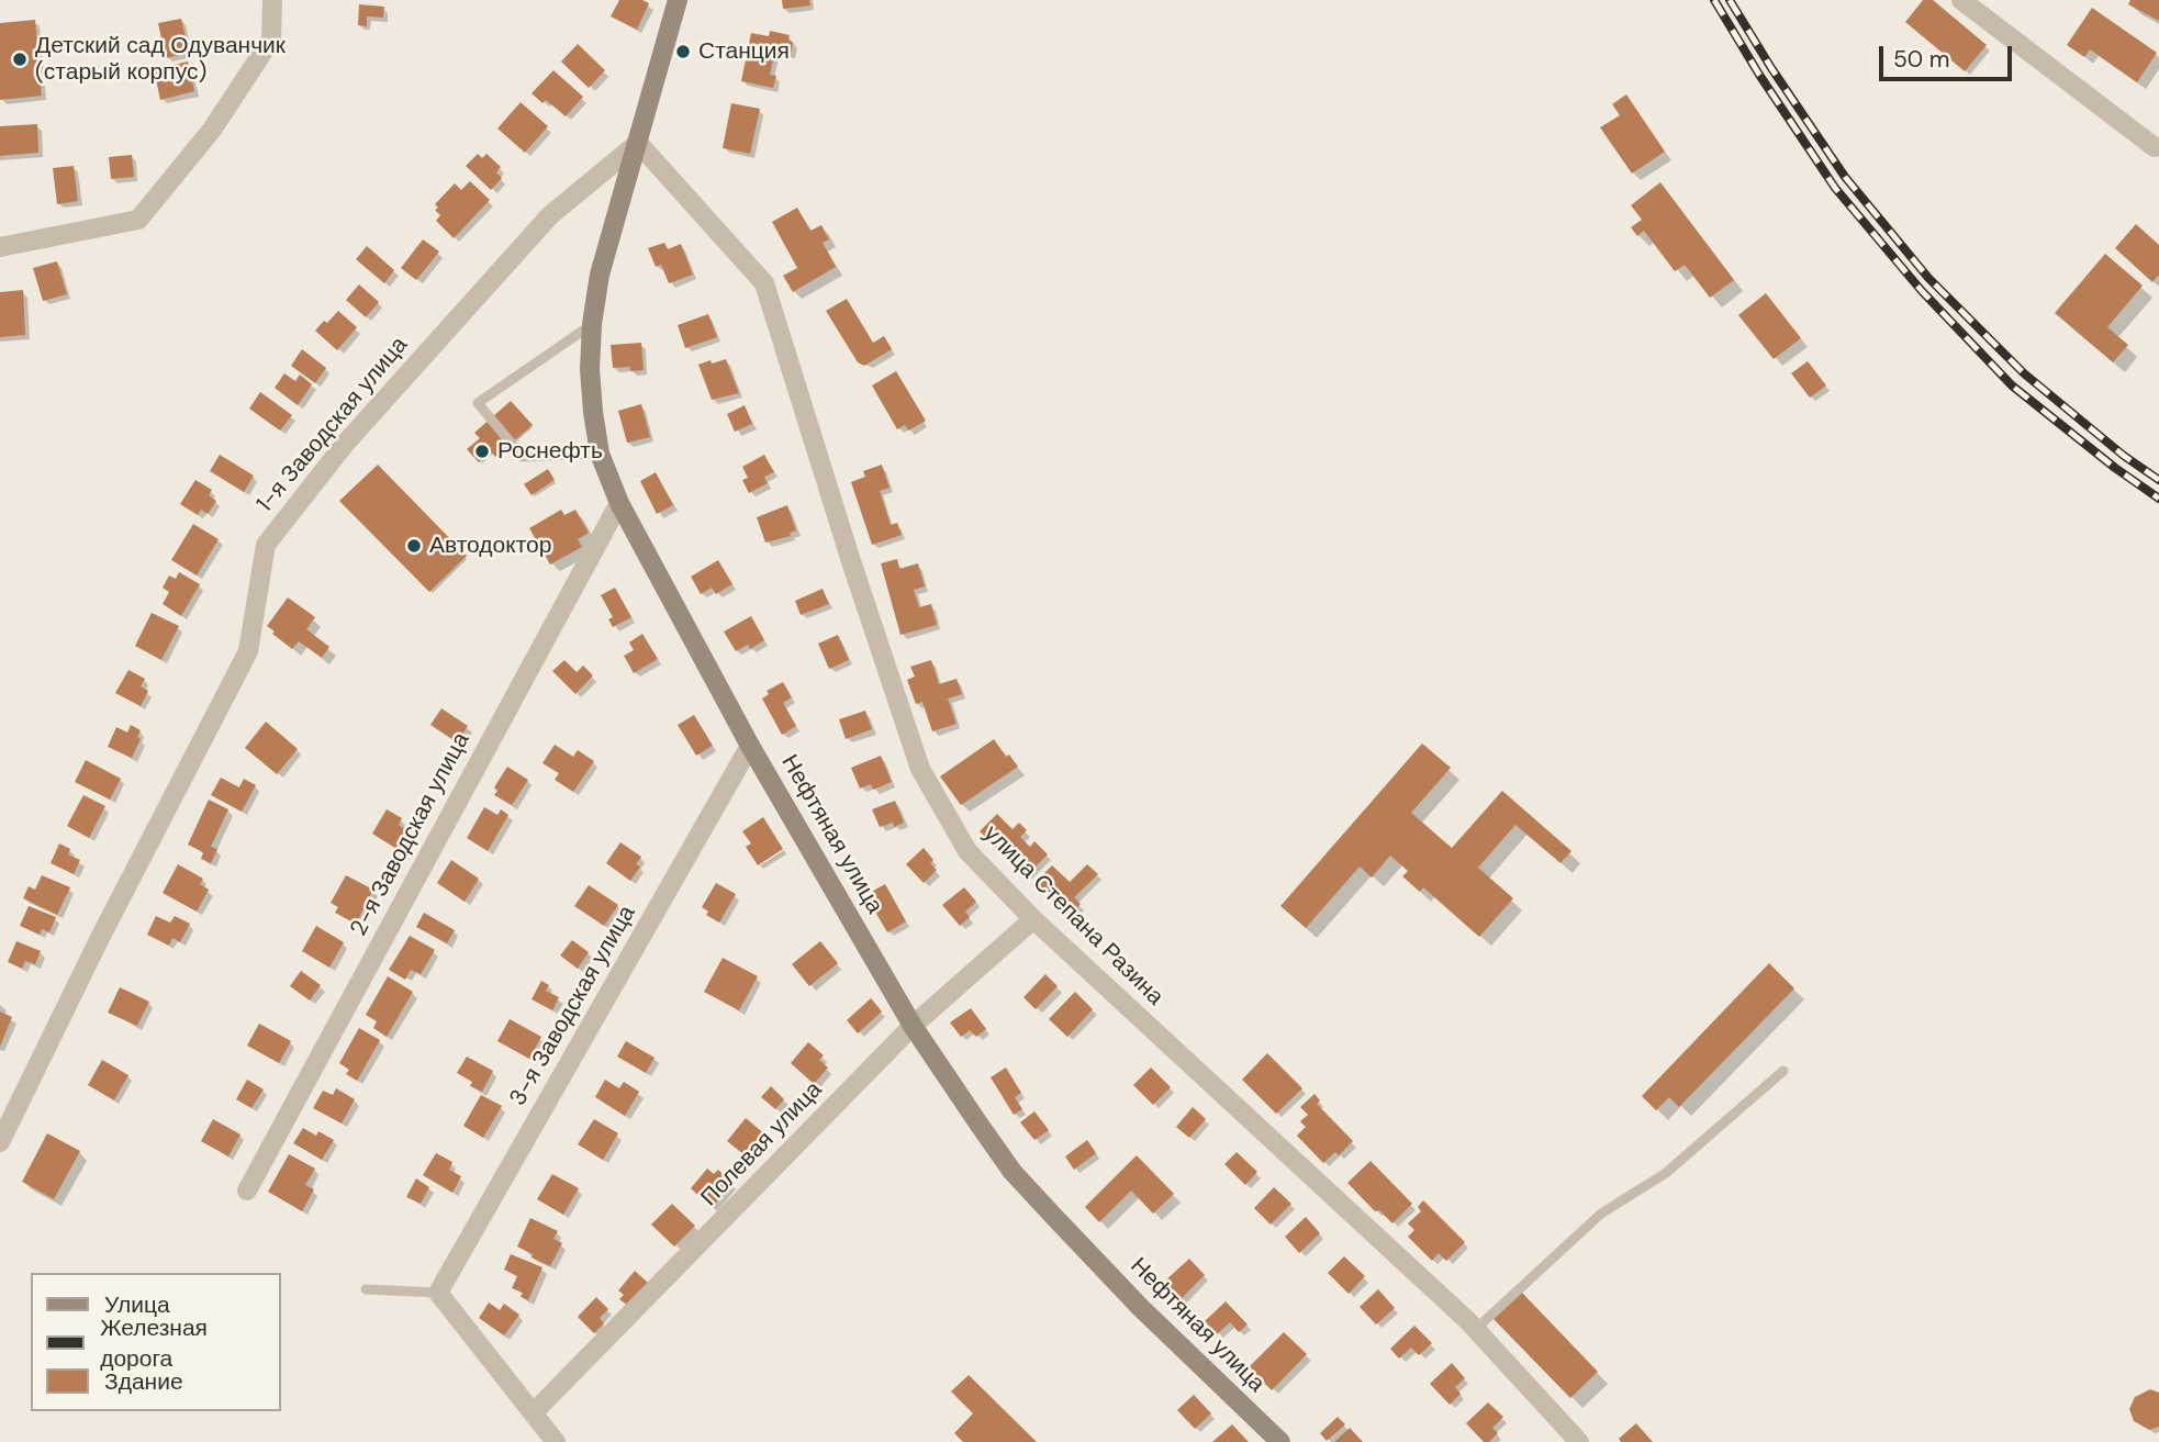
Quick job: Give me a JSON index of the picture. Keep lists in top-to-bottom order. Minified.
{"streets":{"main road":["Нефтяная улица"],"street":["1-я Заводская улица","2-я Заводская улица","улица Степана Разина","3-я Заводская улица","Полевая улица"]},"crossings":[["1-я Заводская улица","Нефтяная улица"],["1-я Заводская улица","улица Степана Разина"],["2-я Заводская улица","Нефтяная улица"],["Нефтяная улица","улица Степана Разина"],["Нефтяная улица","3-я Заводская улица"],["Нефтяная улица","Полевая улица"],["улица Степана Разина","Полевая улица"]],"places":["Станция","Детский сад Одуванчик (старый корпус)","Роснефть","Автодоктор"],"legend":["Улица","Железная дорога","Здание"],"scale_bar":"50 m"}
